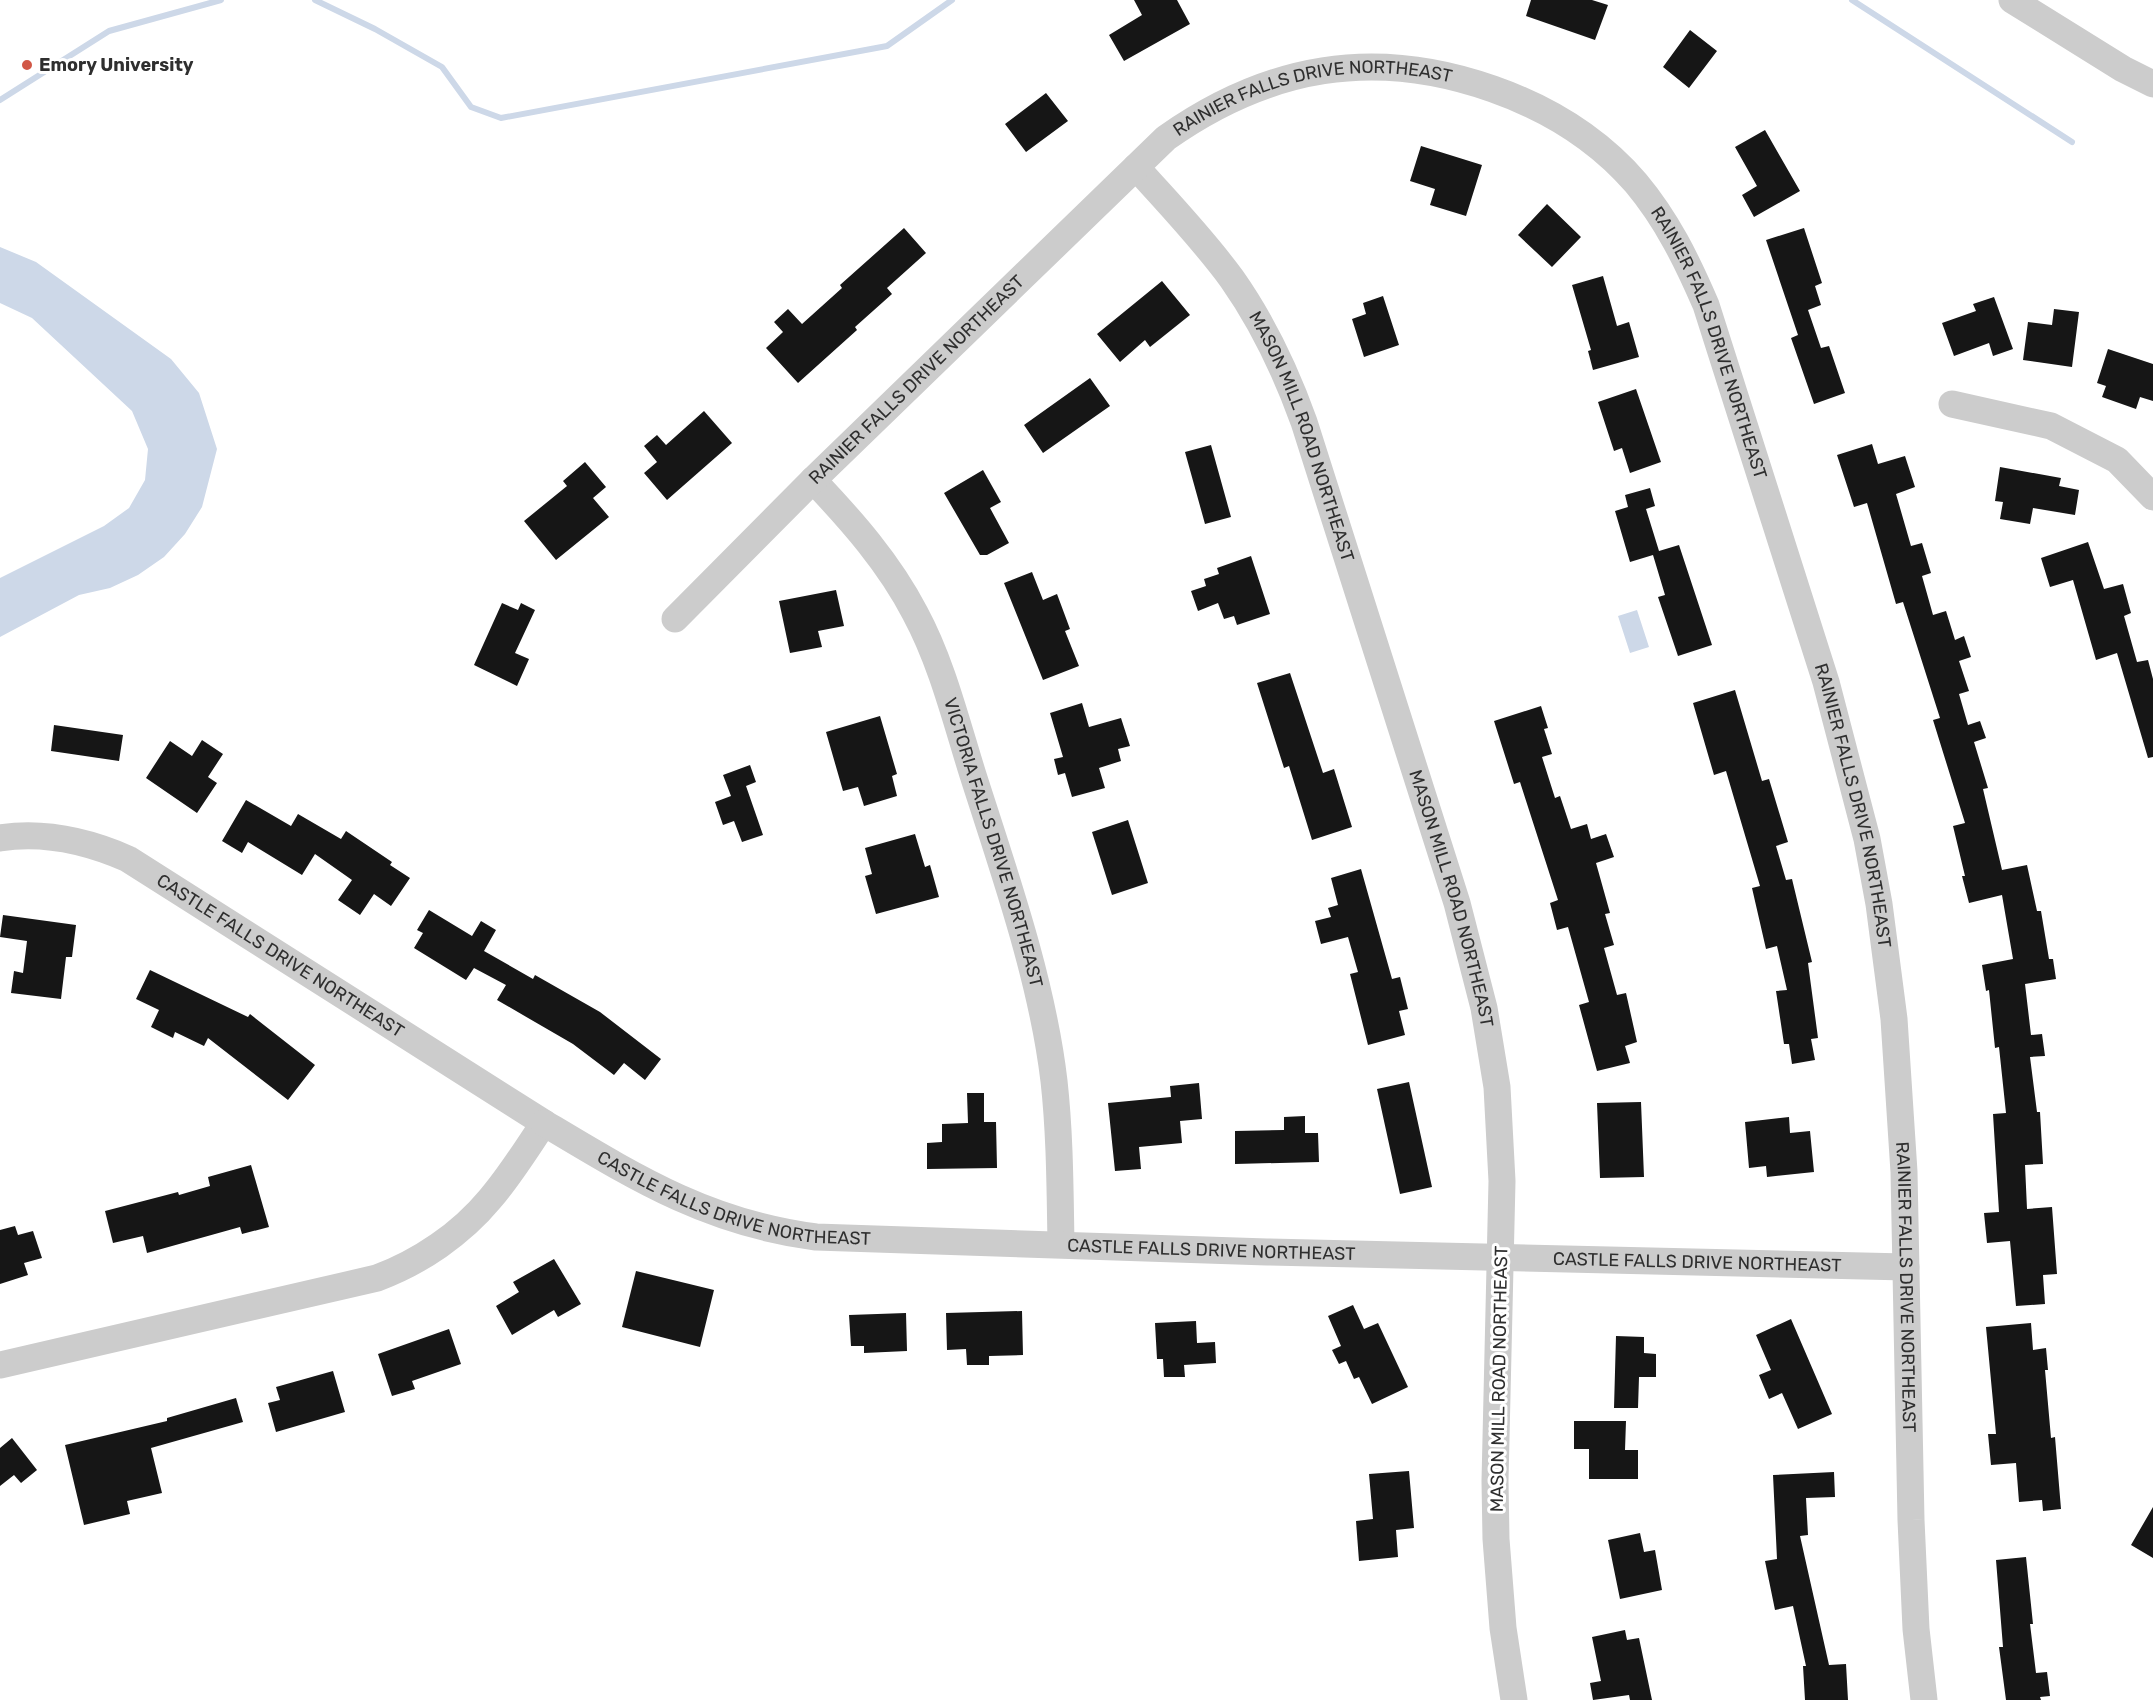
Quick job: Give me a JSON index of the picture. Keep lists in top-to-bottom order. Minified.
{"streets":{"street":["RAINIER FALLS DRIVE NORTHEAST","MASON MILL ROAD NORTHEAST","VICTORIA FALLS DRIVE NORTHEAST","CASTLE FALLS DRIVE NORTHEAST"]},"crossings":[["RAINIER FALLS DRIVE NORTHEAST","MASON MILL ROAD NORTHEAST"],["RAINIER FALLS DRIVE NORTHEAST","VICTORIA FALLS DRIVE NORTHEAST"],["RAINIER FALLS DRIVE NORTHEAST","CASTLE FALLS DRIVE NORTHEAST"],["MASON MILL ROAD NORTHEAST","CASTLE FALLS DRIVE NORTHEAST"],["VICTORIA FALLS DRIVE NORTHEAST","CASTLE FALLS DRIVE NORTHEAST"]],"places":["Emory University"]}
